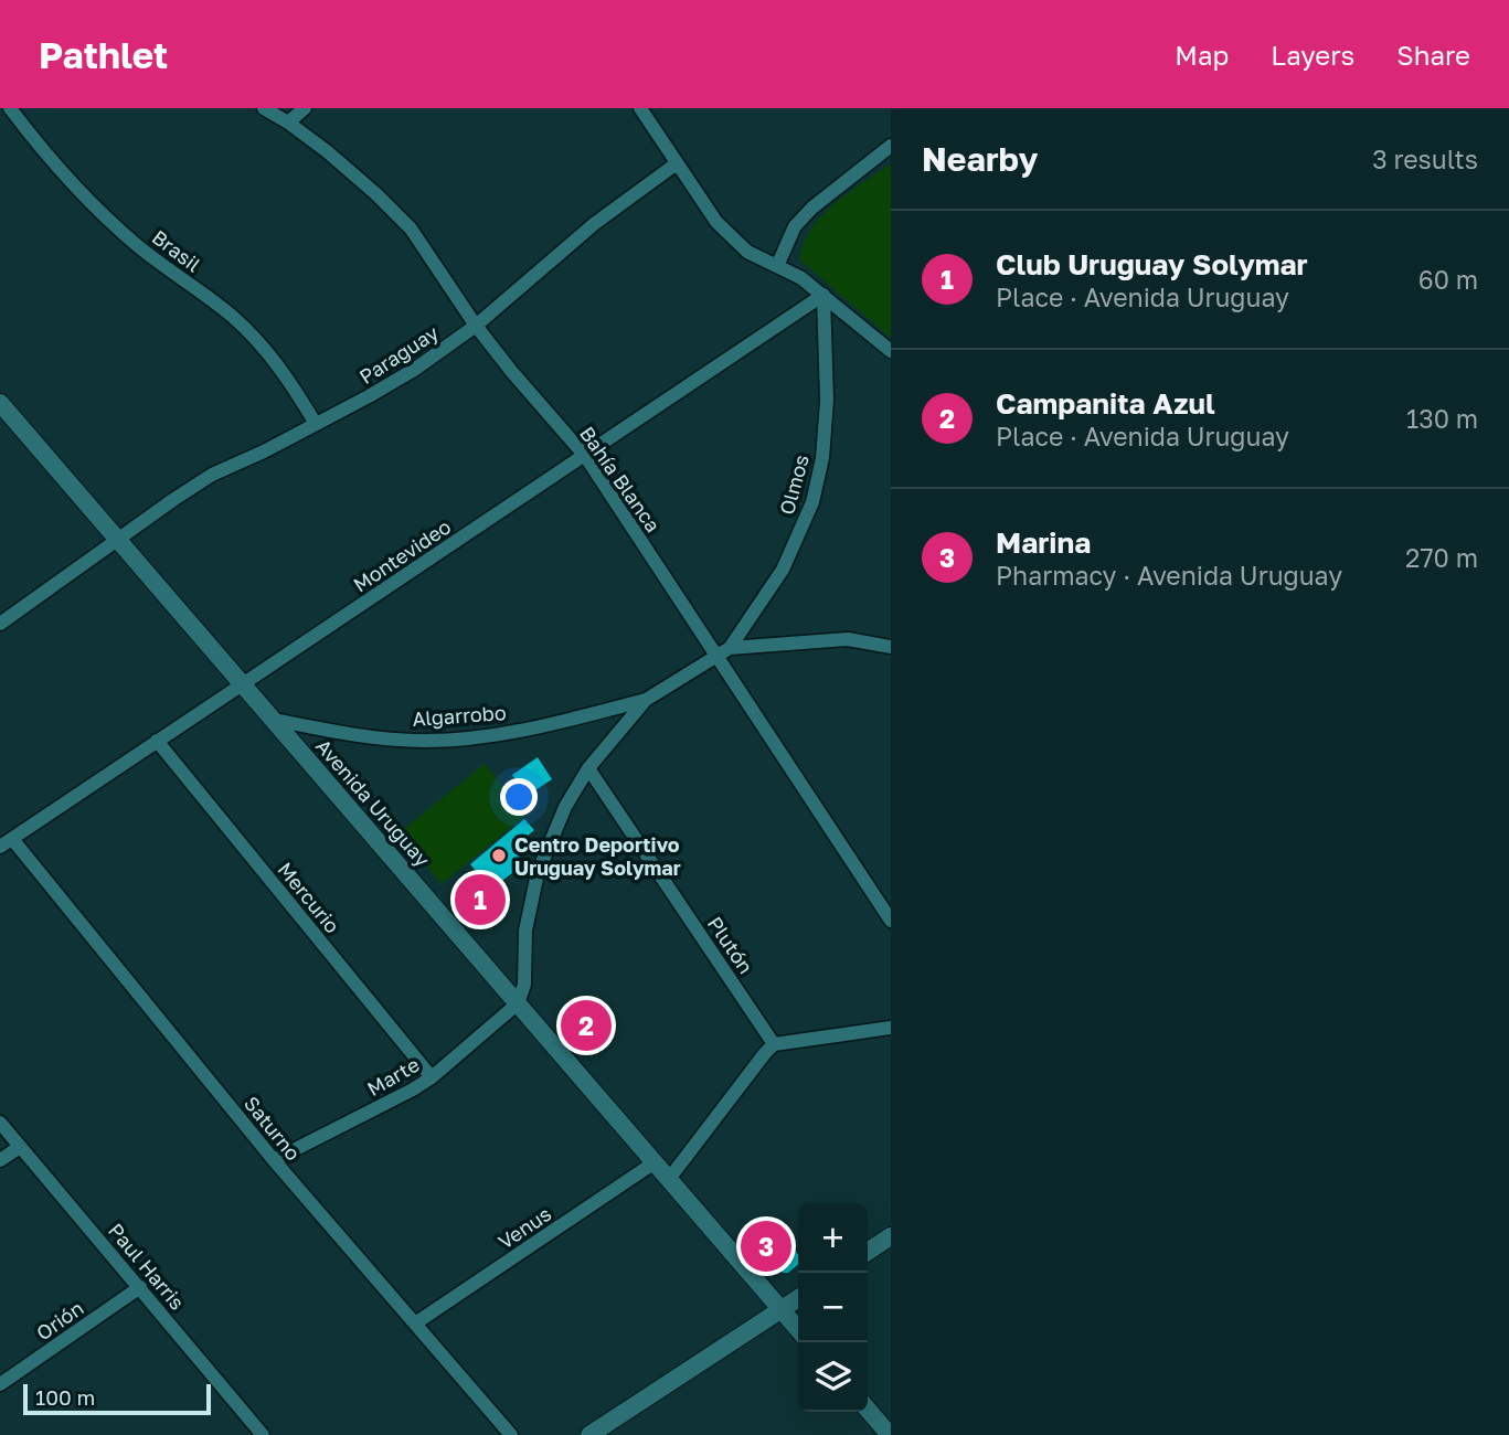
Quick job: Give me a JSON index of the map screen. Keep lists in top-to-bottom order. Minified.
{"streets":{"street":["Brasil","Paraguay","Bahía Blanca","Olmos","Montevideo","Algarrobo","Avenida Uruguay","Mercurio","Plutón","Marte","Saturno","Venus","Paul Harris","Orión"]},"crossings":[["Brasil","Paraguay"],["Paraguay","Bahía Blanca"],["Paraguay","Avenida Uruguay"],["Bahía Blanca","Olmos"],["Bahía Blanca","Montevideo"],["Olmos","Montevideo"],["Montevideo","Avenida Uruguay"],["Montevideo","Mercurio"],["Montevideo","Saturno"],["Algarrobo","Avenida Uruguay"],["Avenida Uruguay","Marte"],["Avenida Uruguay","Venus"],["Mercurio","Marte"],["Marte","Saturno"],["Saturno","Venus"],["Paul Harris","Orión"]],"places":["Centro Deportivo Uruguay Solymar"],"scale_bar":"100 m","page":{"header":"Pathlet","nav":["Map","Layers","Share"],"heading":["Nearby","3 results"],"list":[{"mark":"1","name":"Club Uruguay Solymar","note":"Place · Avenida Uruguay","value":"60 m"},{"mark":"2","name":"Campanita Azul","note":"Place · Avenida Uruguay","value":"130 m"},{"mark":"3","name":"Marina","note":"Pharmacy · Avenida Uruguay","value":"270 m"}],"pins":["1","2","3"],"map_buttons":["+","−"],"scale":"100 m"}}
